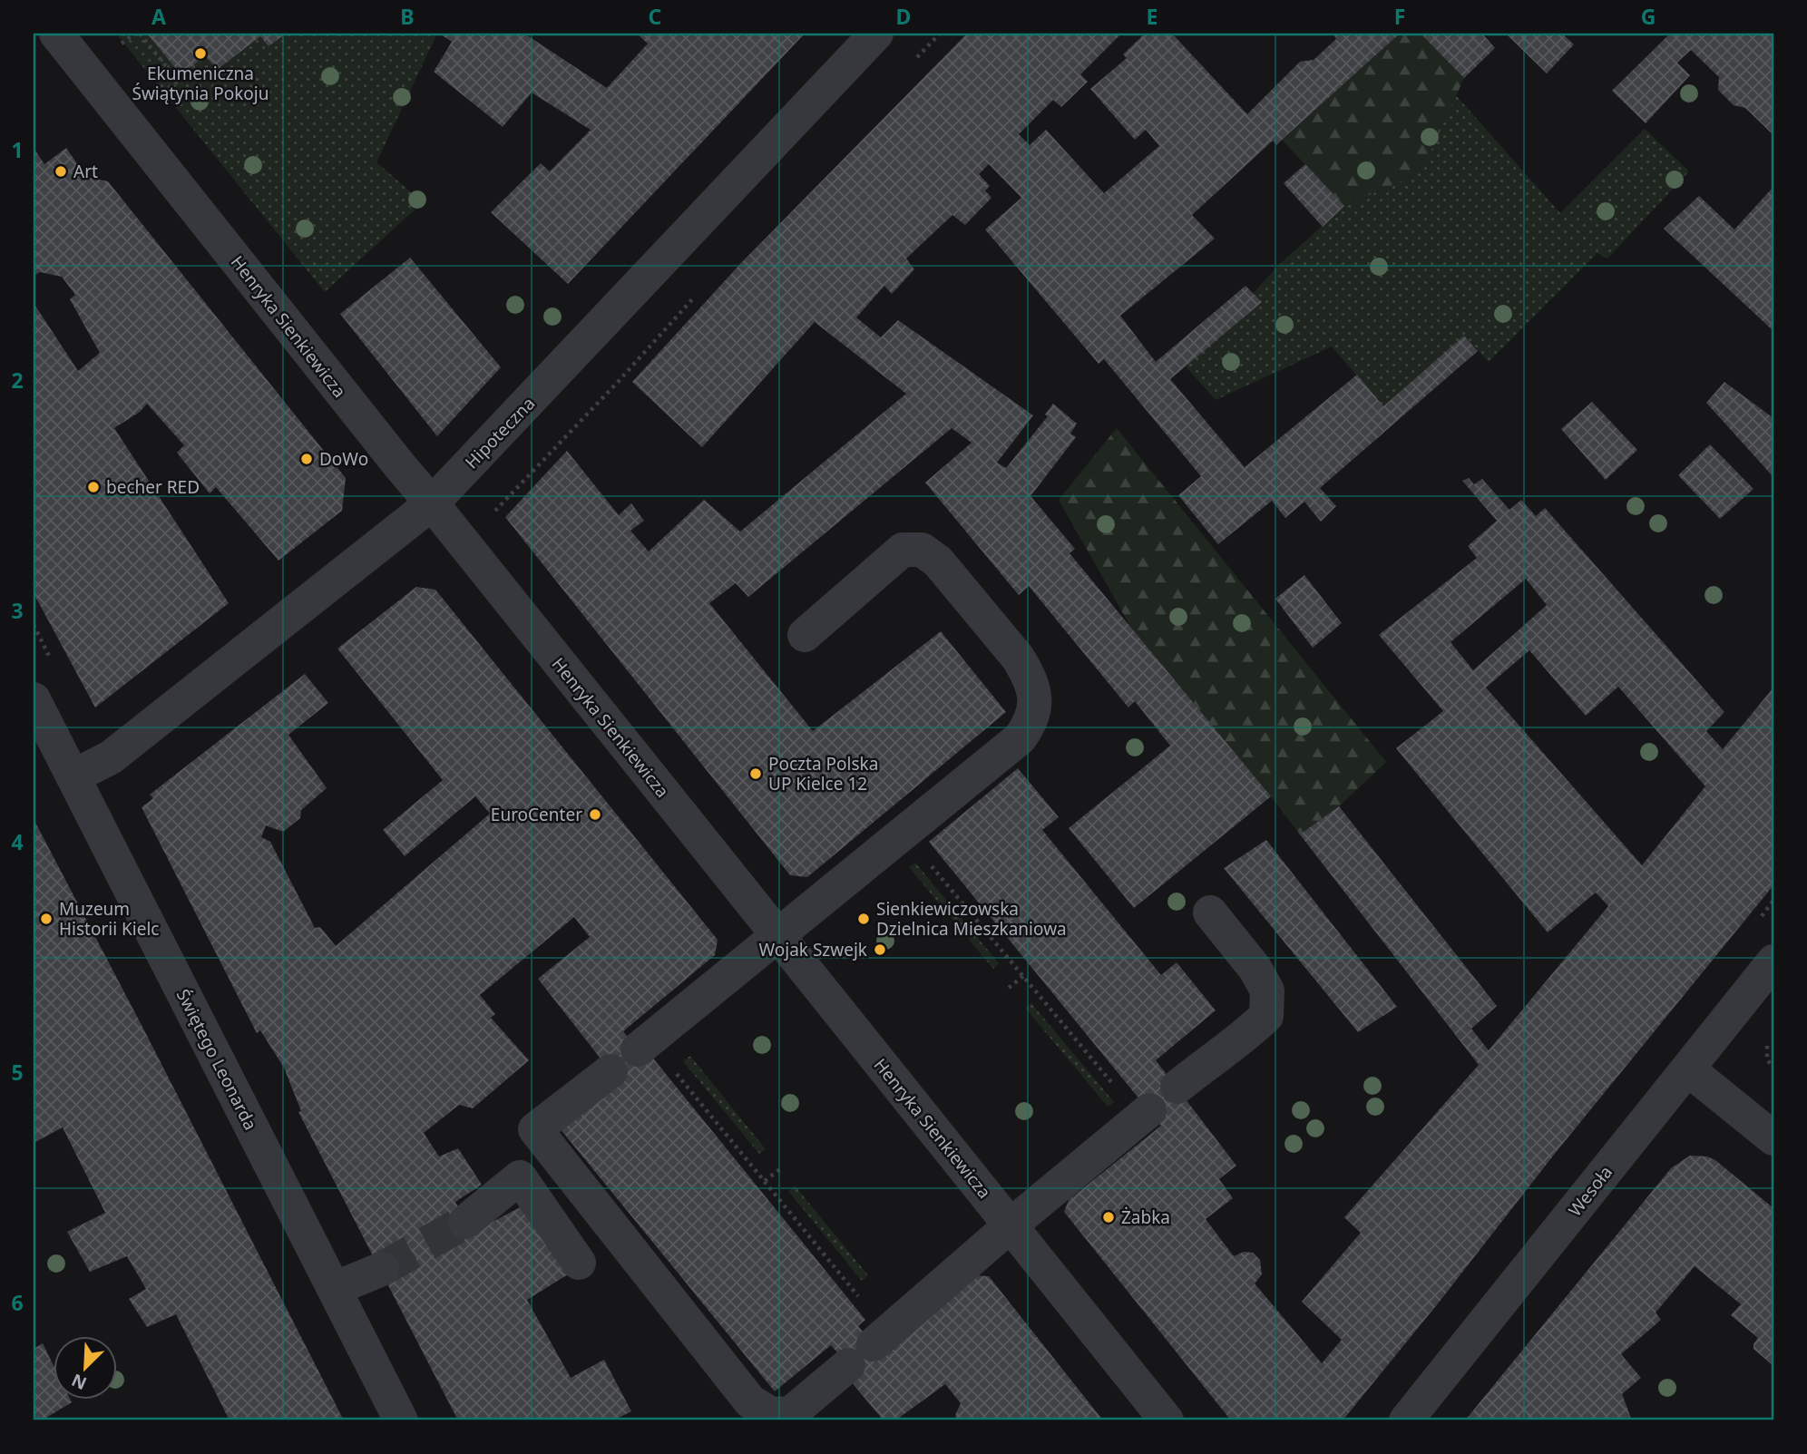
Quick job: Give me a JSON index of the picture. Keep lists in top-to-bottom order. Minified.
{"streets":{"street":["Henryka Sienkiewicza","Hipoteczna","Świętego Leonarda","Wesoła"]},"crossings":[["Henryka Sienkiewicza","Hipoteczna"],["Hipoteczna","Świętego Leonarda"]],"places":["Ekumeniczna Świątynia Pokoju","Art","DoWo","becher RED","Poczta Polska UP Kielce 12","EuroCenter","Muzeum Historii Kielc","Sienkiewiczowska Dzielnica Mieszkaniowa","Wojak Szwejk","Żabka"],"north":"bottom left","grid":{"columns":["A","B","C","D","E","F","G"],"rows":["1","2","3","4","5","6"]}}
